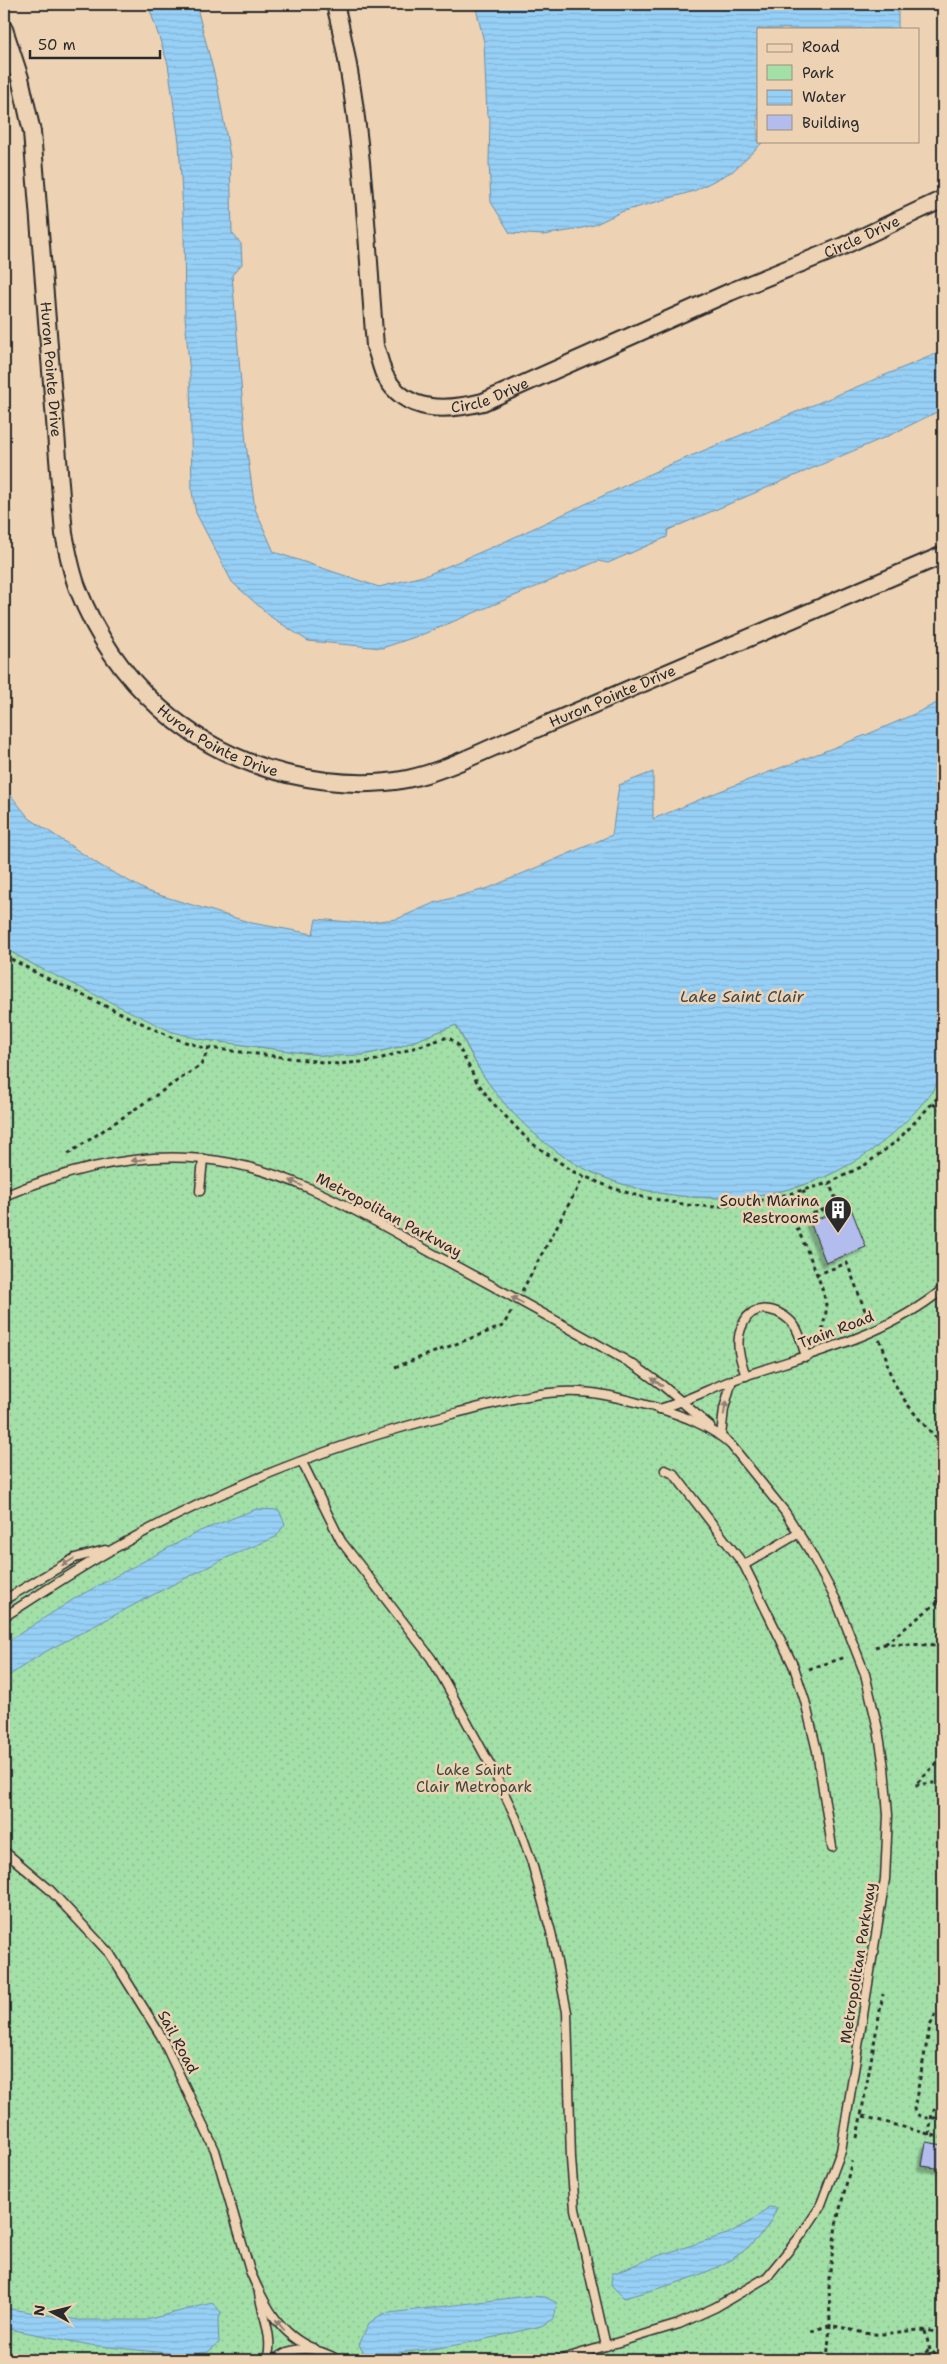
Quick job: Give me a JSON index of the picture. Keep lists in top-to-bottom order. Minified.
{"streets":{"street":["Circle Drive","Huron Pointe Drive"],"lane":["Metropolitan Parkway","Train Road","Sail Road"]},"crossings":[["Metropolitan Parkway","Train Road"]],"one_way":["Metropolitan Parkway"],"water":["Lake Saint Clair"],"parks":["Lake Saint Clair Metropark"],"places":{"building":["South Marina Restrooms"]},"legend":["Road","Park","Water","Building"],"scale_bar":"50 m","north":"left"}
